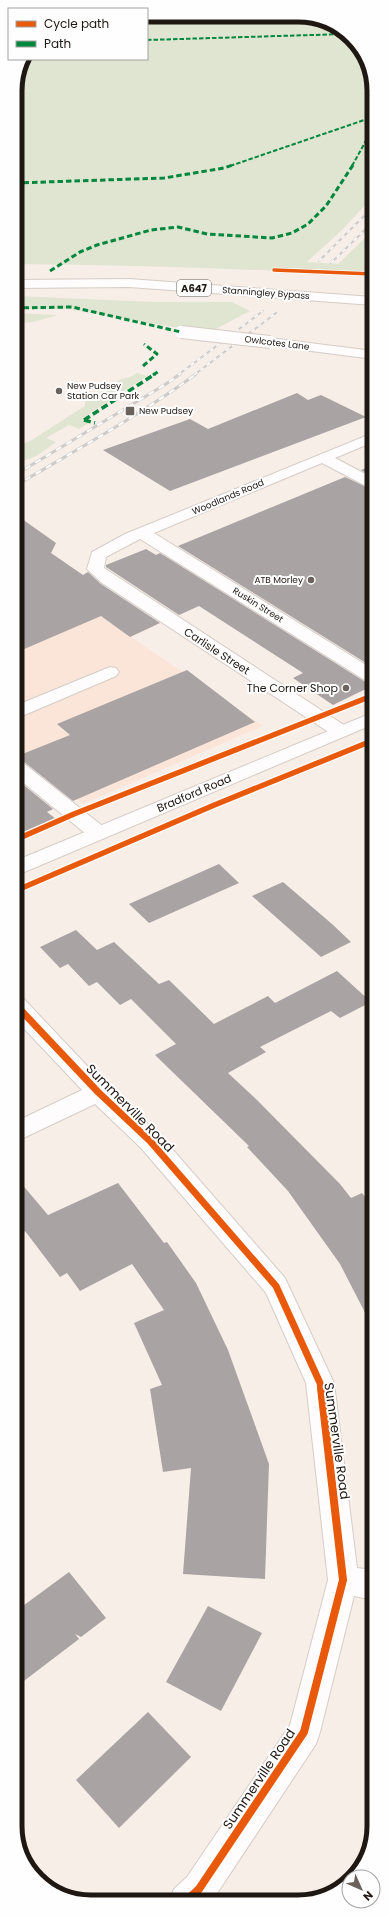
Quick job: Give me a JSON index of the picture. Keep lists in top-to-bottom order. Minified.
{"streets":{"main road":["A647","Stanningley Bypass","Owlcotes Lane","Woodlands Road","Ruskin Street","Carlisle Street","Bradford Road","Summerville Road"]},"crossings":[["Woodlands Road","Ruskin Street"],["Woodlands Road","Carlisle Street"],["Carlisle Street","Bradford Road"]],"places":{"other":["New Pudsey Station Car Park","ATB Morley","The Corner Shop"],"transit":["New Pudsey"]},"legend":["Cycle path","Path"],"north":"bottom right"}
